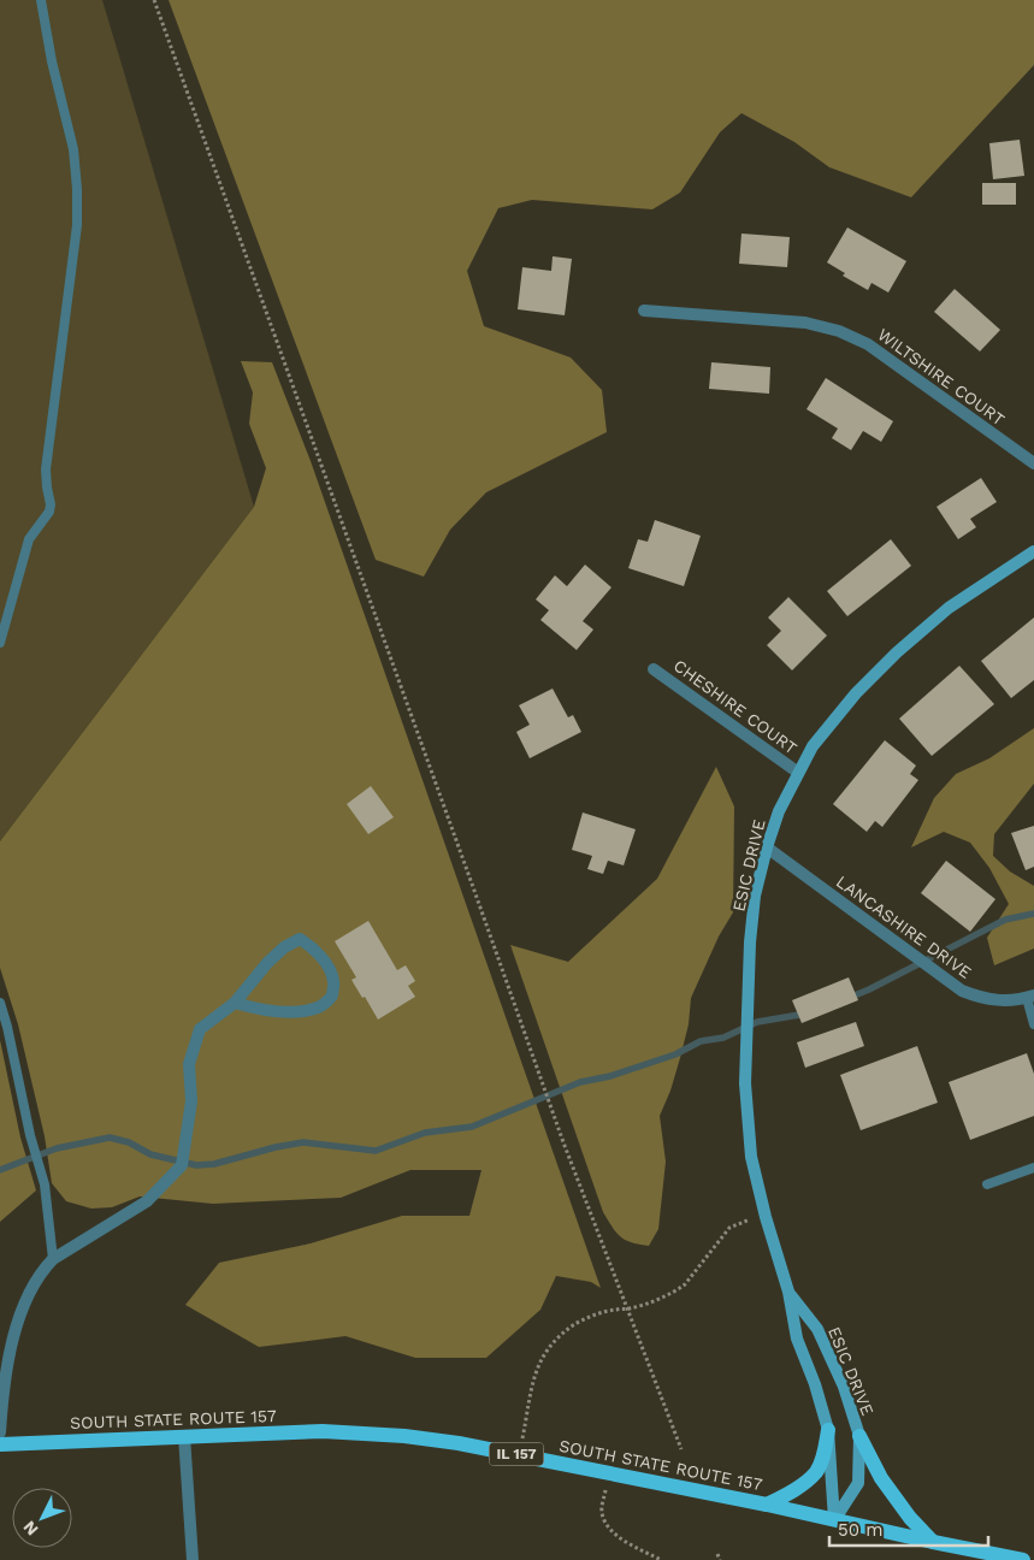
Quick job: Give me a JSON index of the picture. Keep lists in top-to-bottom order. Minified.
{"streets":{"main road":["SOUTH STATE ROUTE 157","IL 157"],"street":["WILTSHIRE COURT","CHESHIRE COURT","ESIC DRIVE","LANCASHIRE DRIVE"]},"crossings":[["CHESHIRE COURT","ESIC DRIVE"],["ESIC DRIVE","LANCASHIRE DRIVE"],["ESIC DRIVE","SOUTH STATE ROUTE 157"]],"scale_bar":"50 m","north":"bottom left"}
